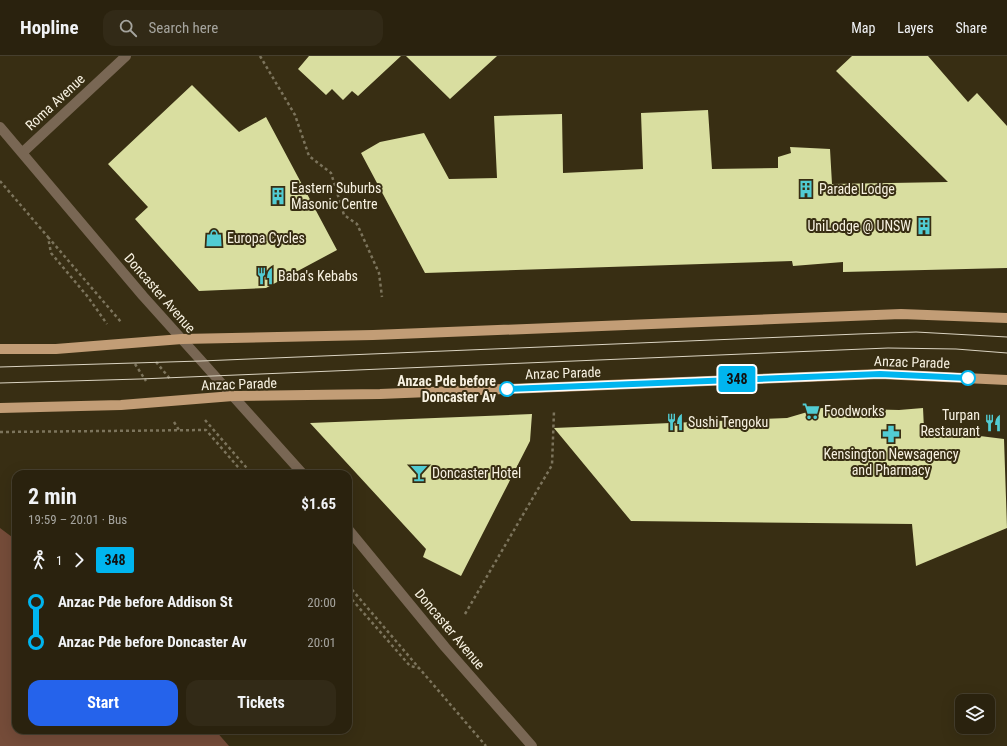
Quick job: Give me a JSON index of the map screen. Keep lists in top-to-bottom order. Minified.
{"streets":{"main road":["Anzac Parade"],"street":["Roma Avenue","Doncaster Avenue"]},"crossings":[["Roma Avenue","Doncaster Avenue"],["Doncaster Avenue","Anzac Parade"]],"places":{"building":["Parade Lodge","Eastern Suburbs Masonic Centre","UniLodge @ UNSW"],"shop":["Europa Cycles"],"restaurant":["Baba's Kebabs","Sushi Tengoku","Turpan Restaurant"],"other":["Anzac Pde before Doncaster Av"],"supermarket":["Foodworks"],"pharmacy":["Kensington Newsagency and Pharmacy"],"bar":["Doncaster Hotel"]},"lines":["bus line 348"],"page":{"header":"Hopline","search":"Search here","nav":["Map","Layers","Share"],"on_map":"348","heading":["2 min","19:59 – 20:01 · Bus","$1.65"],"legs":["1","348"],"list":[{"name":"Anzac Pde before Addison St","value":"20:00"},{"name":"Anzac Pde before Doncaster Av","value":"20:01"}],"buttons":["Start","Tickets"]}}
